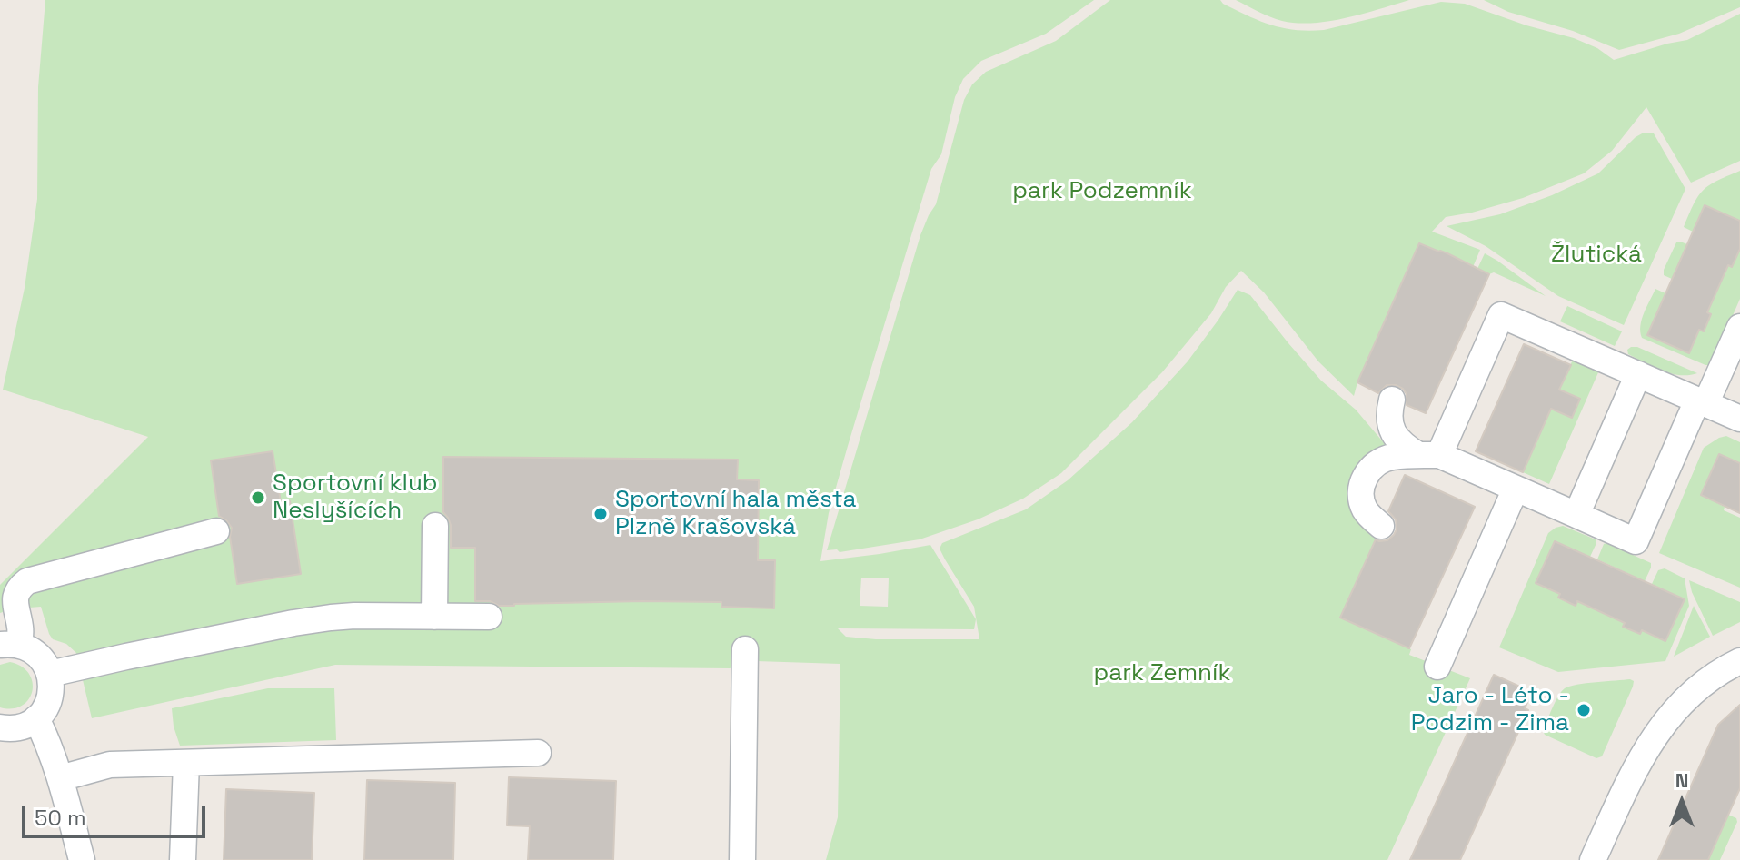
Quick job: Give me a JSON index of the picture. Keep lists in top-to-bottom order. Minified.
{"parks":["park Podzemník","Žlutická","park Zemník"],"places":["Sportovní klub Neslyšících","Sportovní hala města Plzně Krašovská","Jaro - Léto - Podzim - Zima"],"scale_bar":"50 m","north":"top"}
